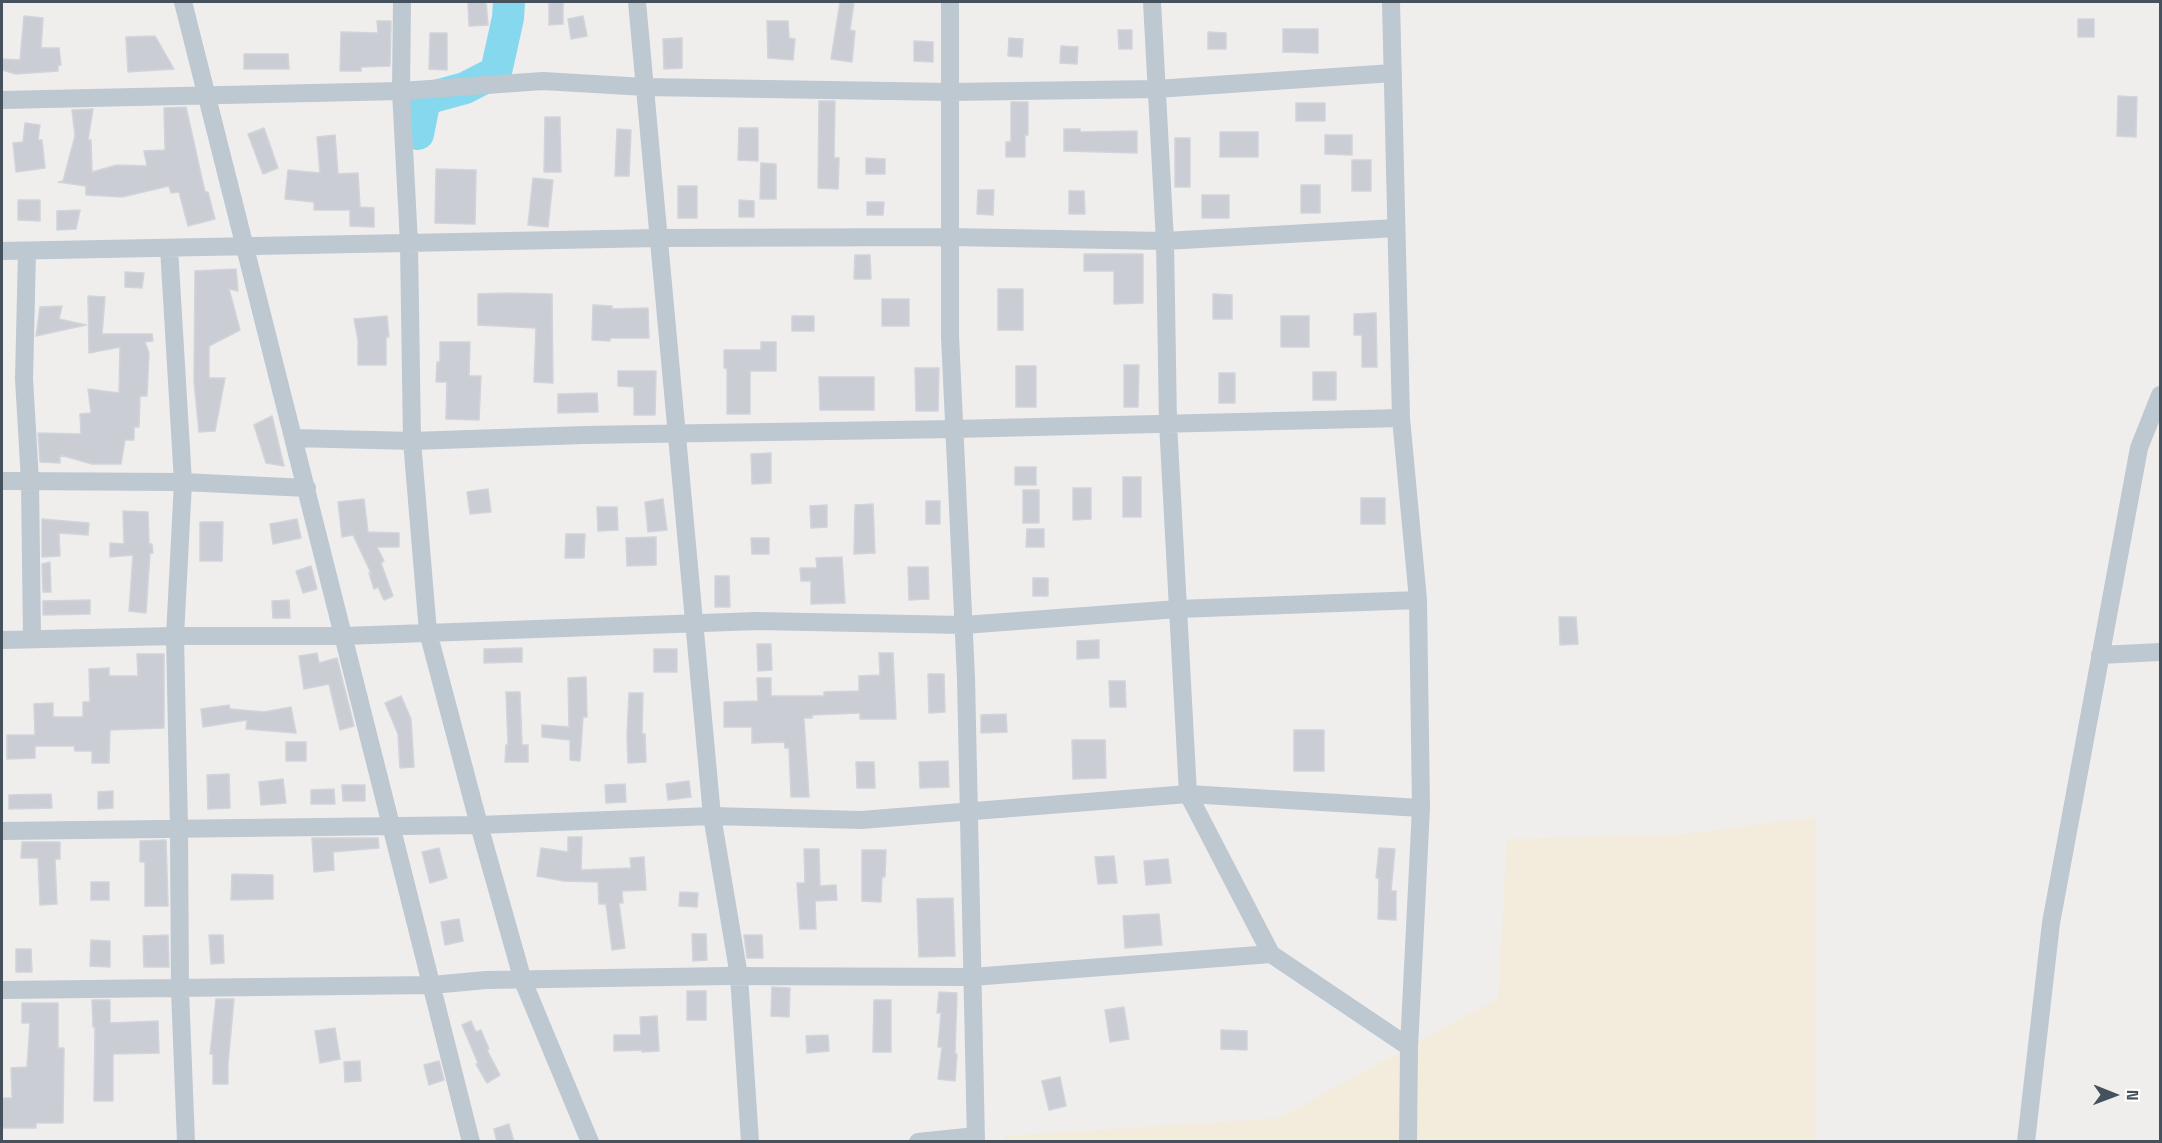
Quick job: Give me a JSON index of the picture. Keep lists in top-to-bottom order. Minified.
{"north":"right"}
